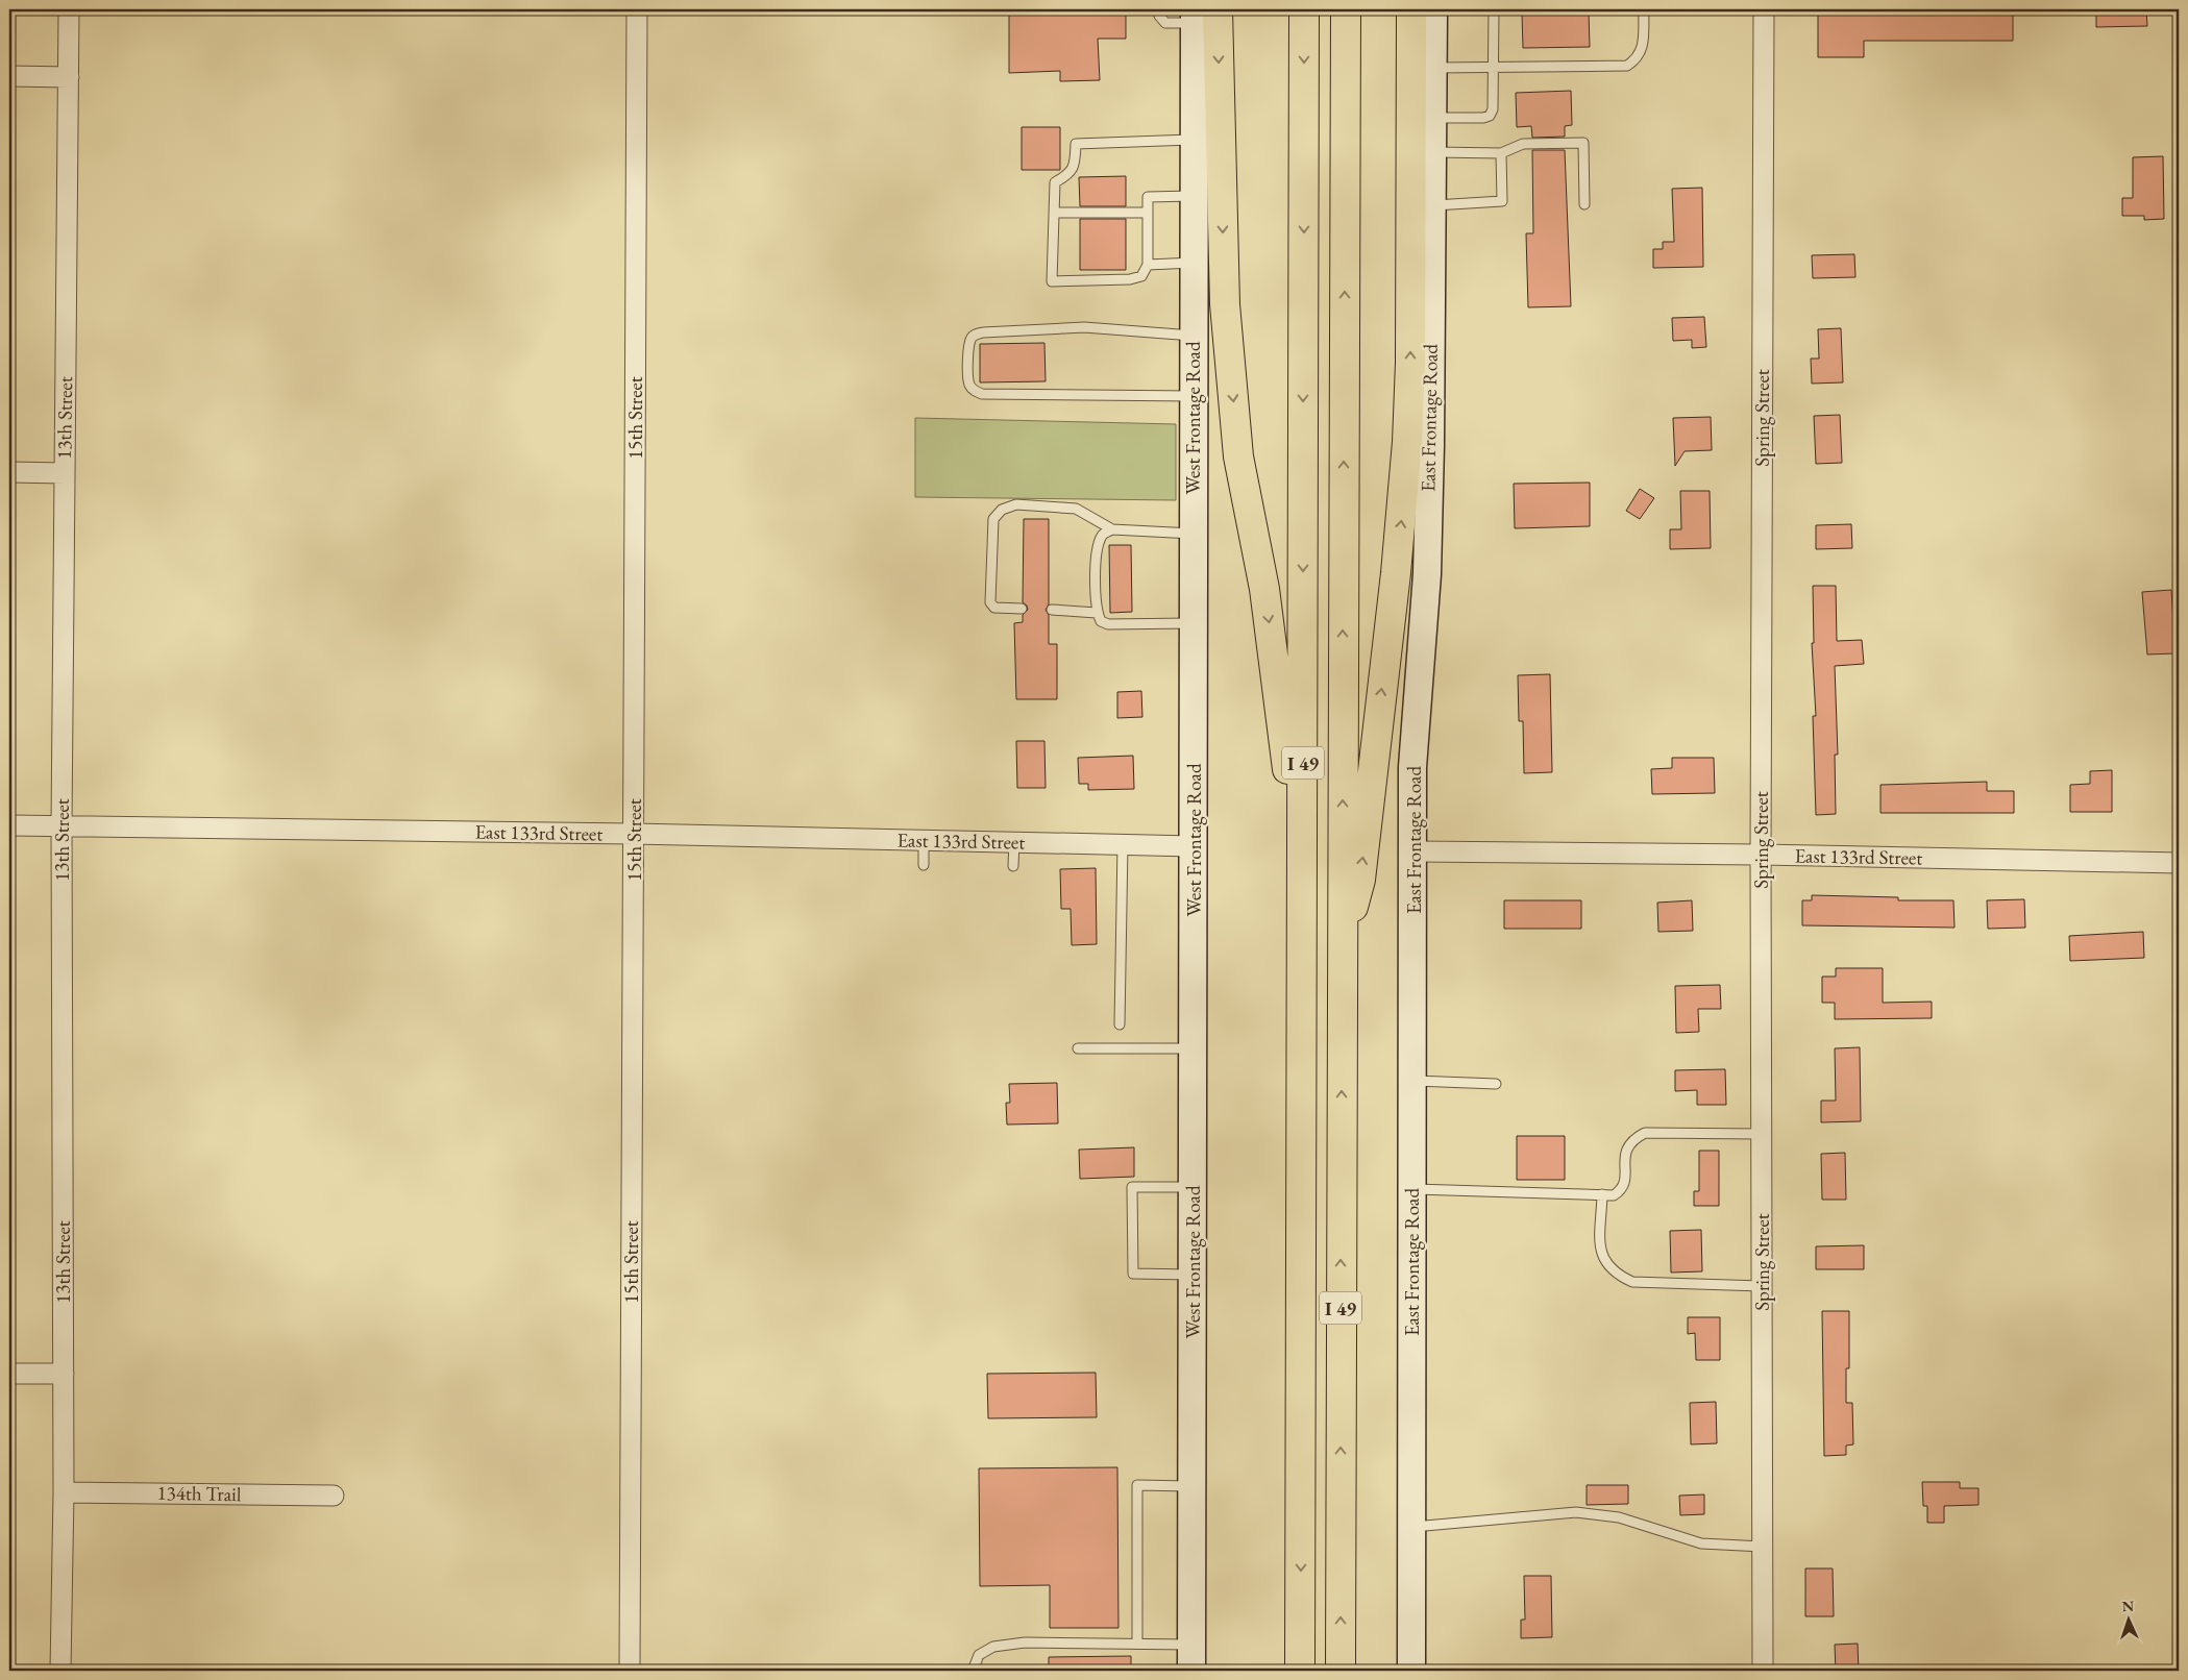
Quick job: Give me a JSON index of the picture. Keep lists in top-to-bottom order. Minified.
{"streets":{"highway":["I 49"],"street":["13th Street","15th Street","West Frontage Road","East Frontage Road","Spring Street","East 133rd Street","134th Trail"]},"crossings":[["13th Street","East 133rd Street"],["13th Street","134th Trail"],["15th Street","East 133rd Street"],["West Frontage Road","East 133rd Street"],["East Frontage Road","East 133rd Street"],["Spring Street","East 133rd Street"]],"north":"top"}
